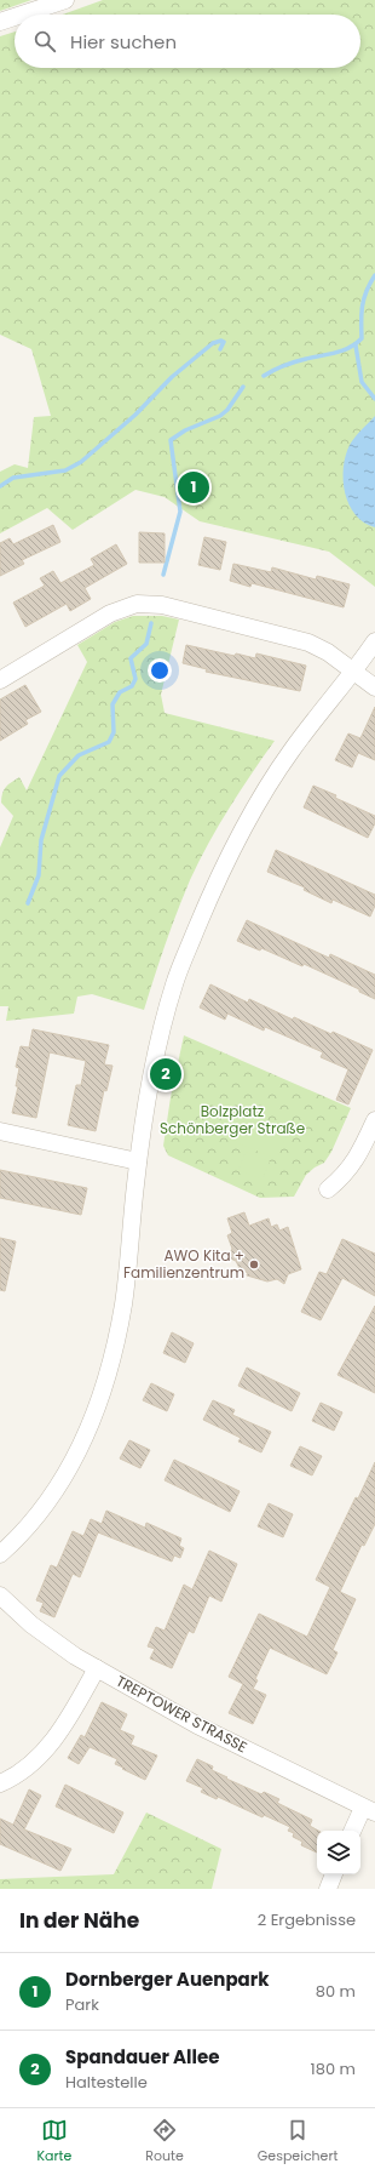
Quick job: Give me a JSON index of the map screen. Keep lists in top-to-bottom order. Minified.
{"streets":{"street":["TREPTOWER STRASSE"]},"parks":["Bolzplatz Schönberger Straße"],"places":["AWO Kita + Familienzentrum"],"page":{"search":"Hier suchen","pins":["1","2"],"heading":["In der Nähe","2 Ergebnisse"],"list":[{"mark":"1","name":"Dornberger Auenpark","note":"Park","value":"80 m"},{"mark":"2","name":"Spandauer Allee","note":"Haltestelle","value":"180 m"}],"nav":["Karte","Route","Gespeichert"]}}
